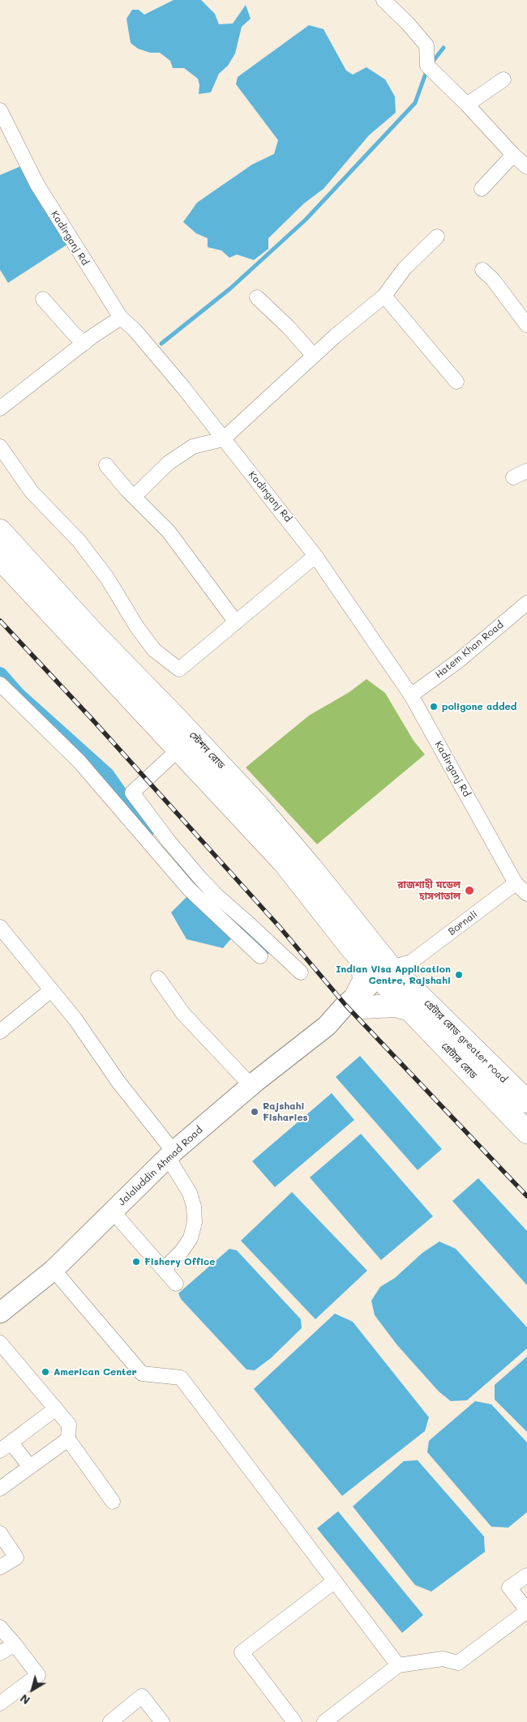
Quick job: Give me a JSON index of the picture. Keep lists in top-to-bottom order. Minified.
{"streets":{"highway":["স্টেশন রোড","গ্রেটার রোড greater road","গ্রেটার রোড"],"street":["Kadirganj Rd","Hatem Khan Road","Bornali","Jalaluddin Ahmad Road"]},"crossings":[["Kadirganj Rd","Hatem Khan Road"],["Kadirganj Rd","Bornali"],["স্টেশন রোড","Bornali"],["স্টেশন রোড","গ্রেটার রোড greater road"],["স্টেশন রোড","গ্রেটার রোড"],["স্টেশন রোড","Jalaluddin Ahmad Road"],["Bornali","গ্রেটার রোড greater road"],["Bornali","গ্রেটার রোড"],["Bornali","Jalaluddin Ahmad Road"],["গ্রেটার রোড greater road","গ্রেটার রোড"],["গ্রেটার রোড greater road","Jalaluddin Ahmad Road"],["গ্রেটার রোড","Jalaluddin Ahmad Road"]],"places":["poligone added","রাজশাহী মডেল হাসপাতাল","Indian Visa Application Centre, Rajshahi","Rajshahi Fisharies","Fishery Office","American Center"],"north":"bottom left"}
